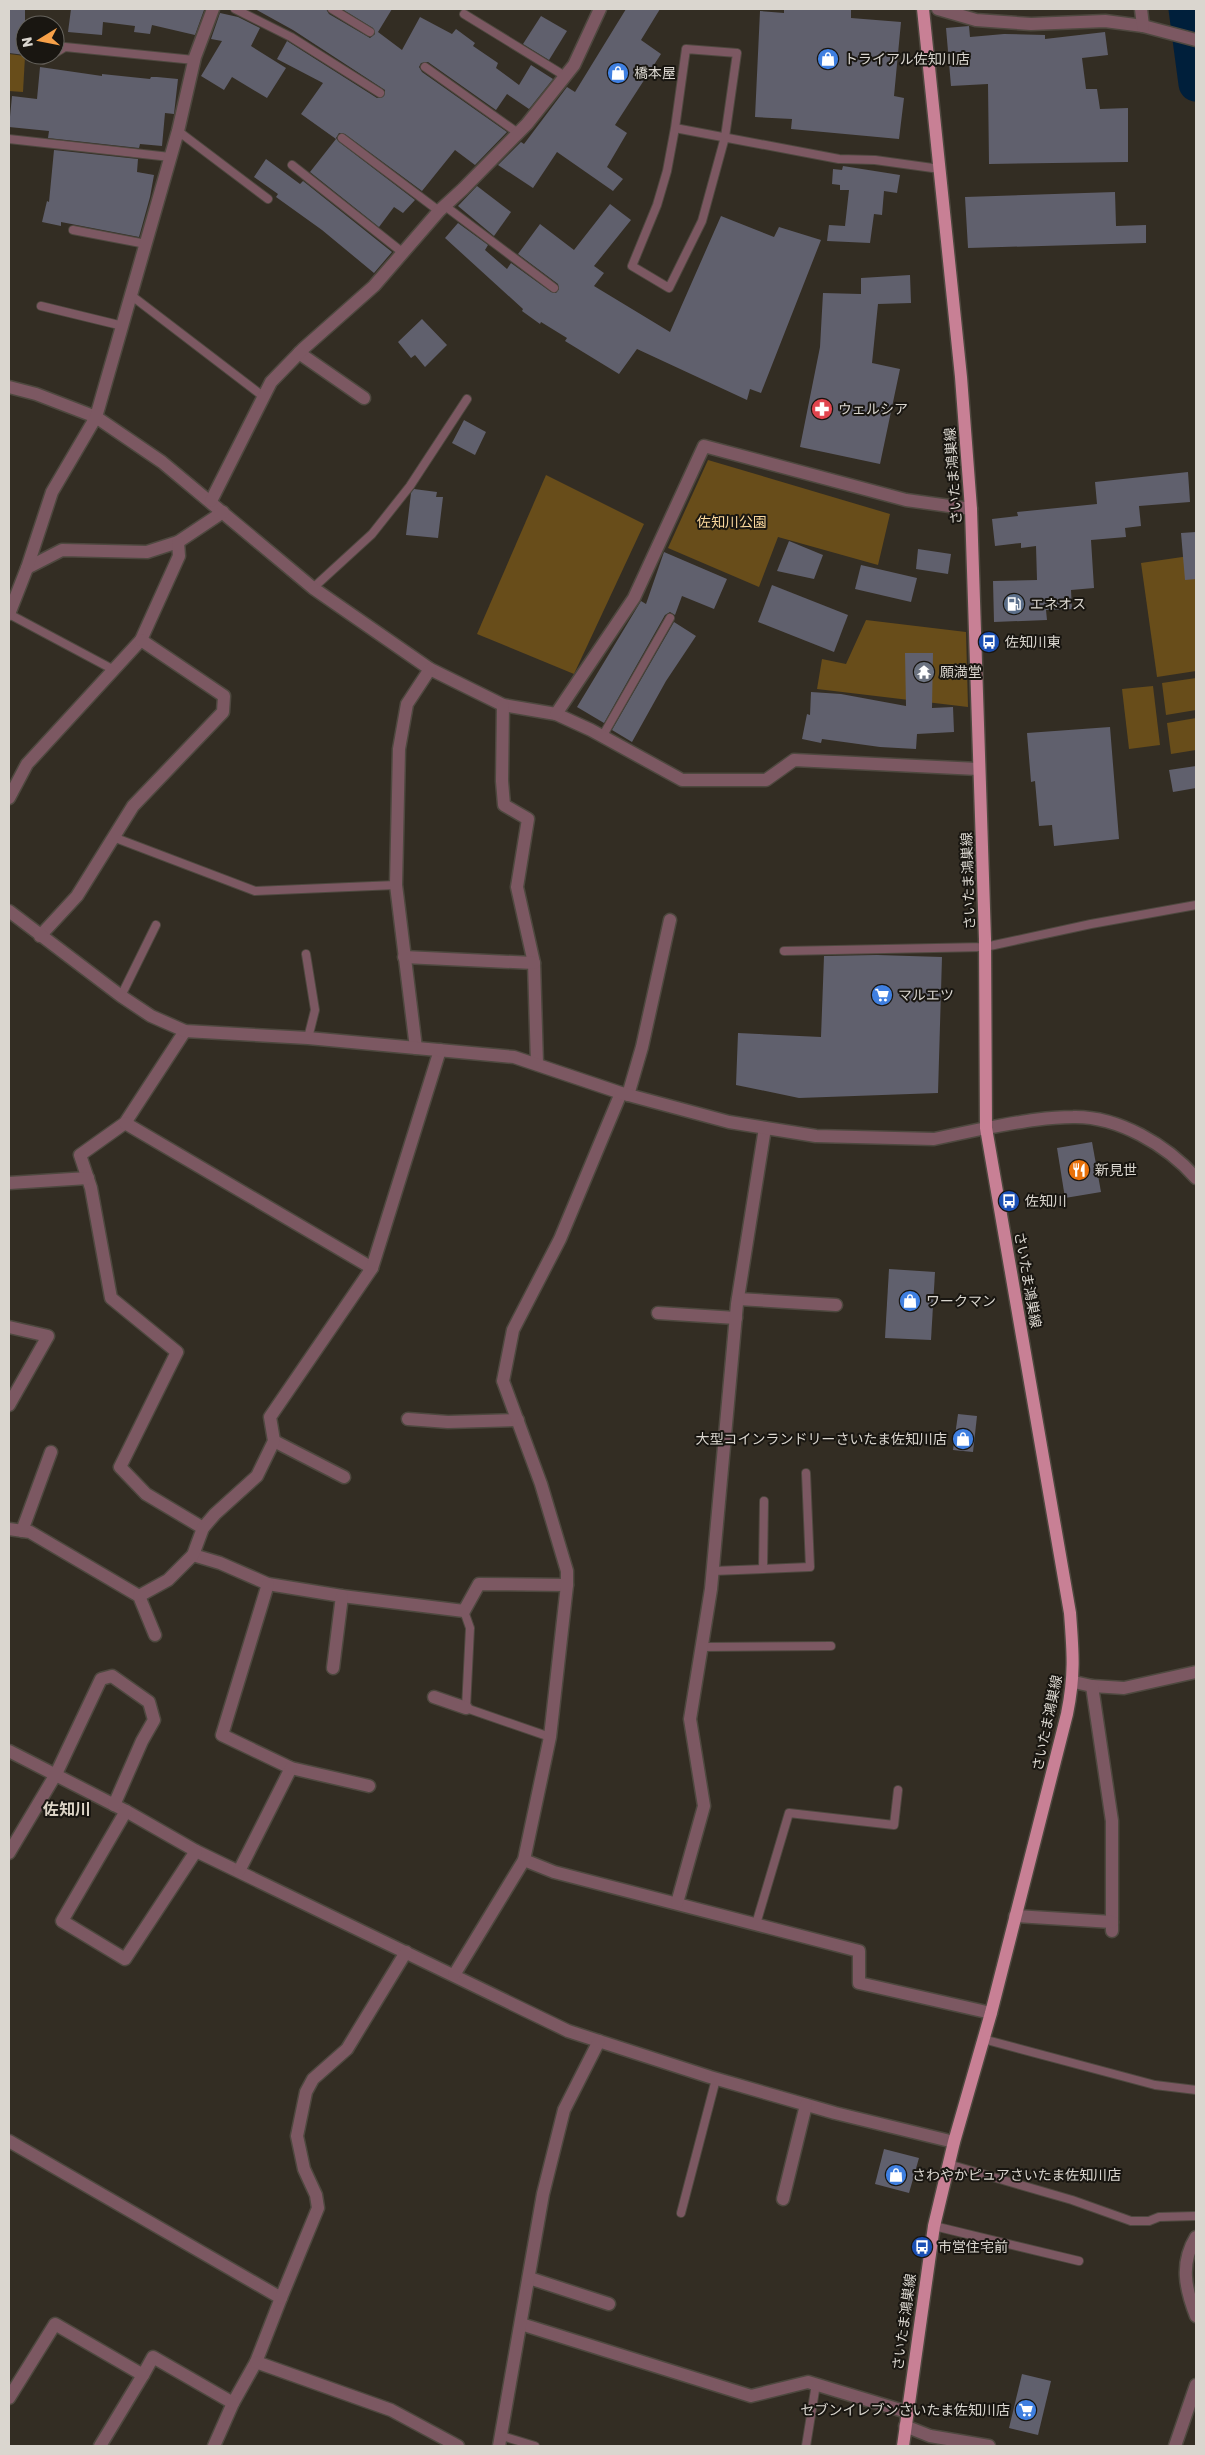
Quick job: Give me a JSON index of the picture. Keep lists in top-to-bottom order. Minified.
{"streets":{"main road":["さいたま鴻巣線"]},"districts":["佐知川"],"parks":["佐知川公園"],"places":{"shop":["トライアル佐知川店","橋本屋","ワークマン","大型コインランドリーさいたま佐知川店","さわやかピュアさいたま佐知川店"],"pharmacy":["ウェルシア"],"fuel station":["エネオス"],"bus stop":["佐知川東","佐知川","市営住宅前"],"temple":["願満堂"],"supermarket":["マルエツ","セブンイレブンさいたま佐知川店"],"restaurant":["新見世"]},"north":"left"}
